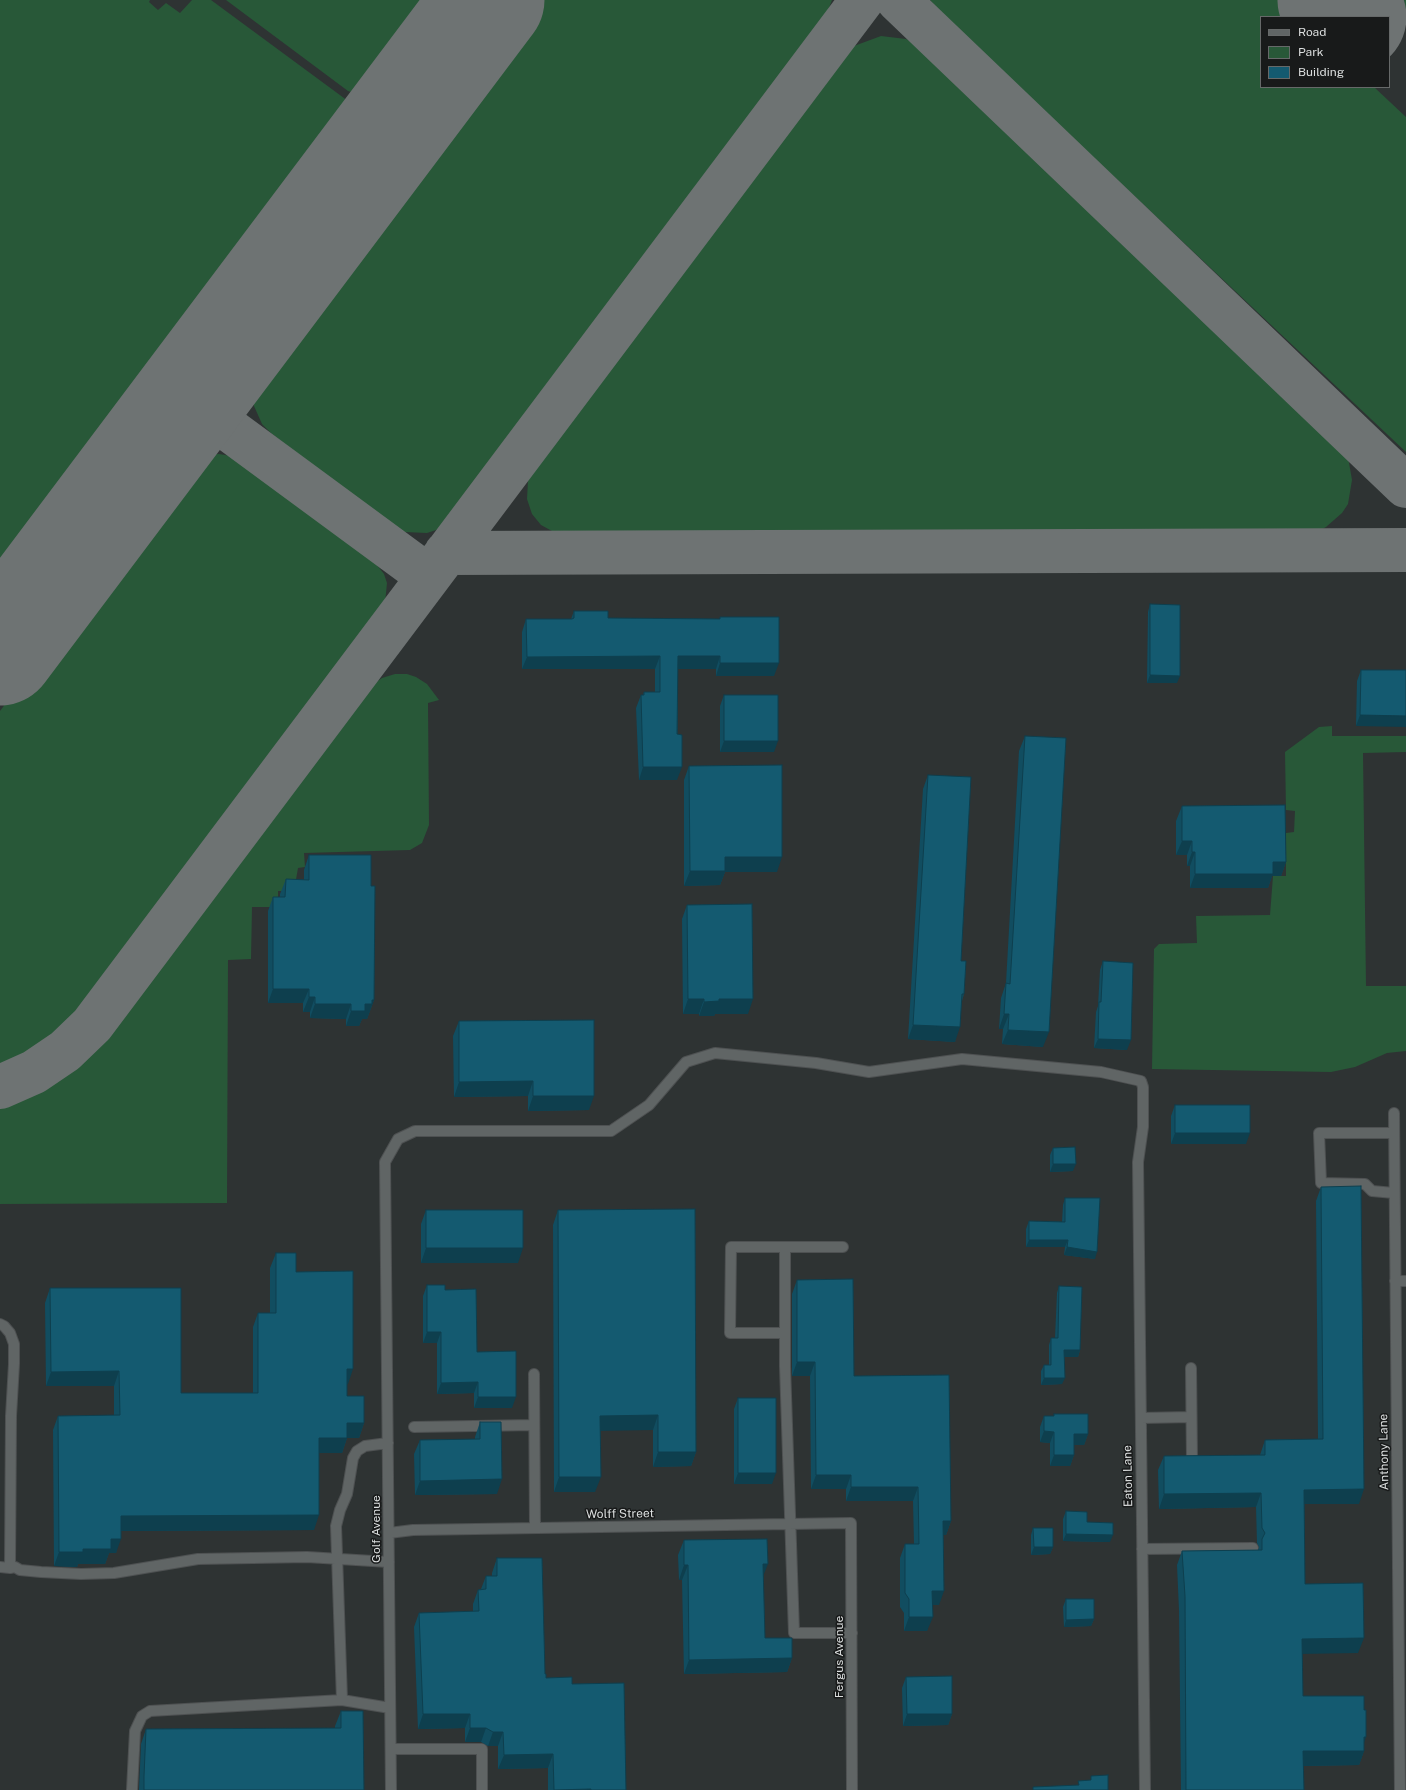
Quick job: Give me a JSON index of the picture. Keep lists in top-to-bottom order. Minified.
{"streets":{"street":["Anthony Lane","Eaton Lane","Wolff Street","Golf Avenue","Fergus Avenue"]},"crossings":[["Eaton Lane","Golf Avenue"],["Wolff Street","Golf Avenue"],["Wolff Street","Fergus Avenue"]],"legend":["Road","Park","Building"]}
